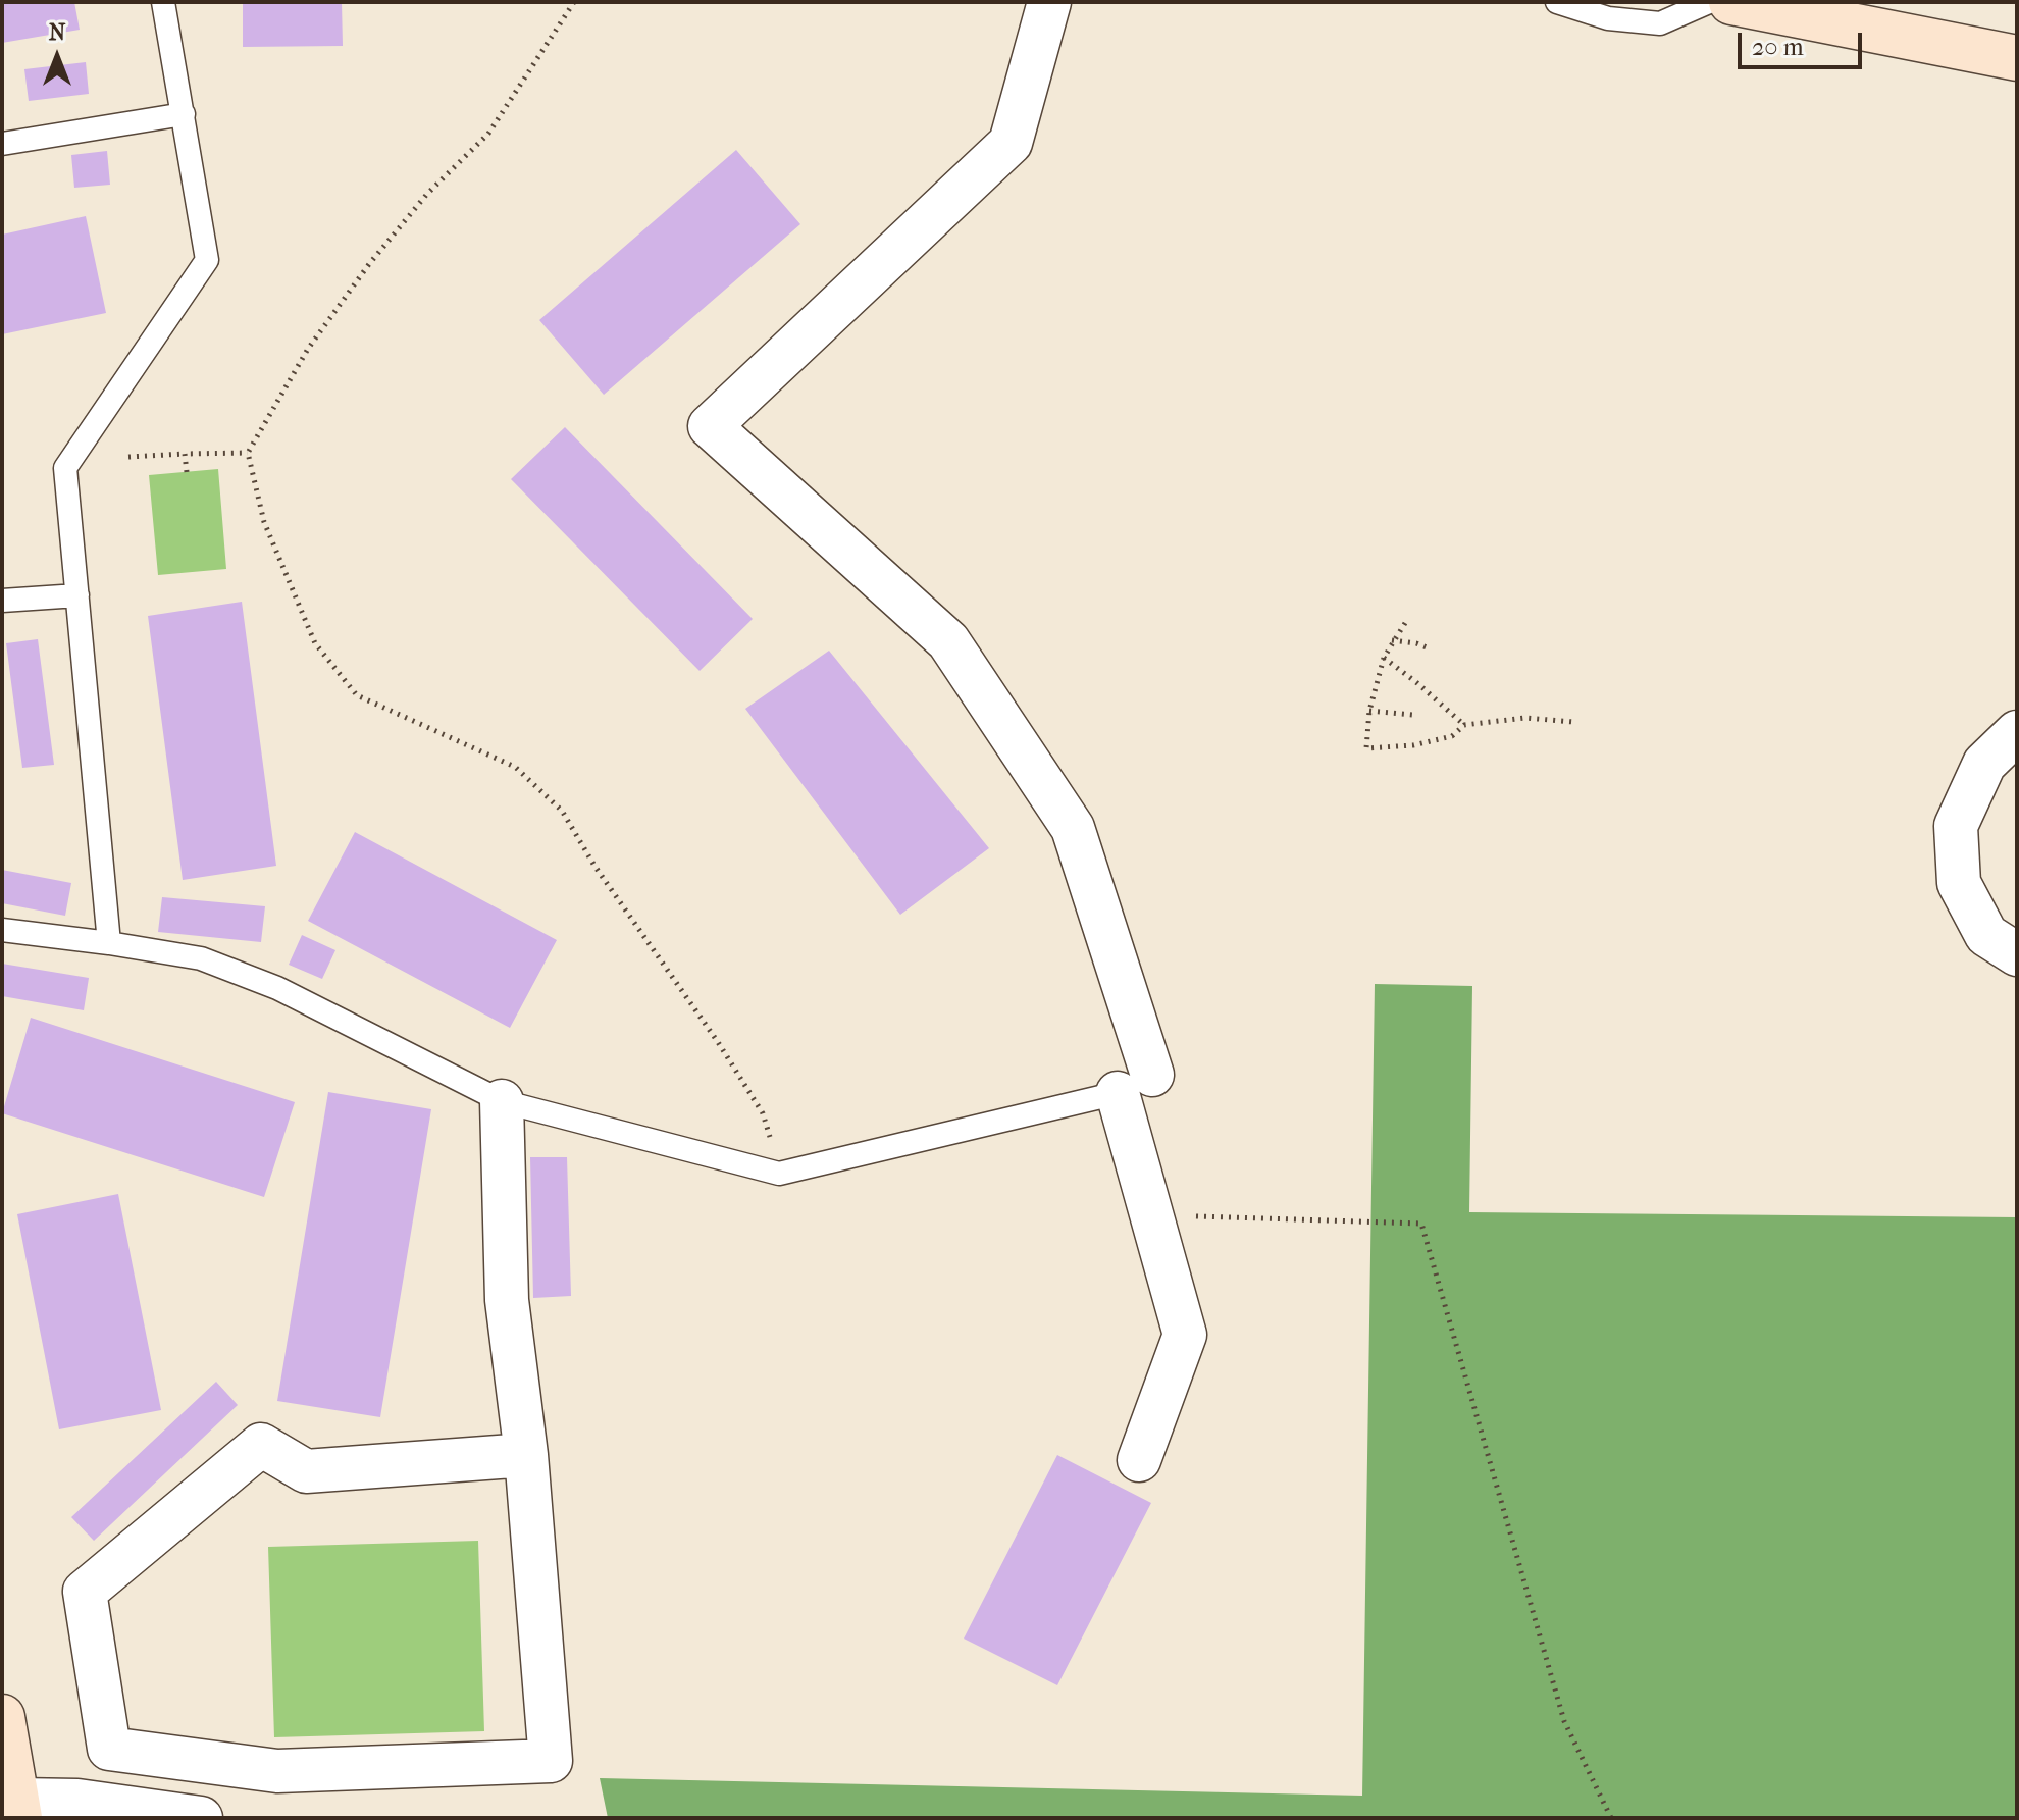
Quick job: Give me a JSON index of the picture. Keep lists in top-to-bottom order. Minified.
{"scale_bar":"20 m","north":"top"}
